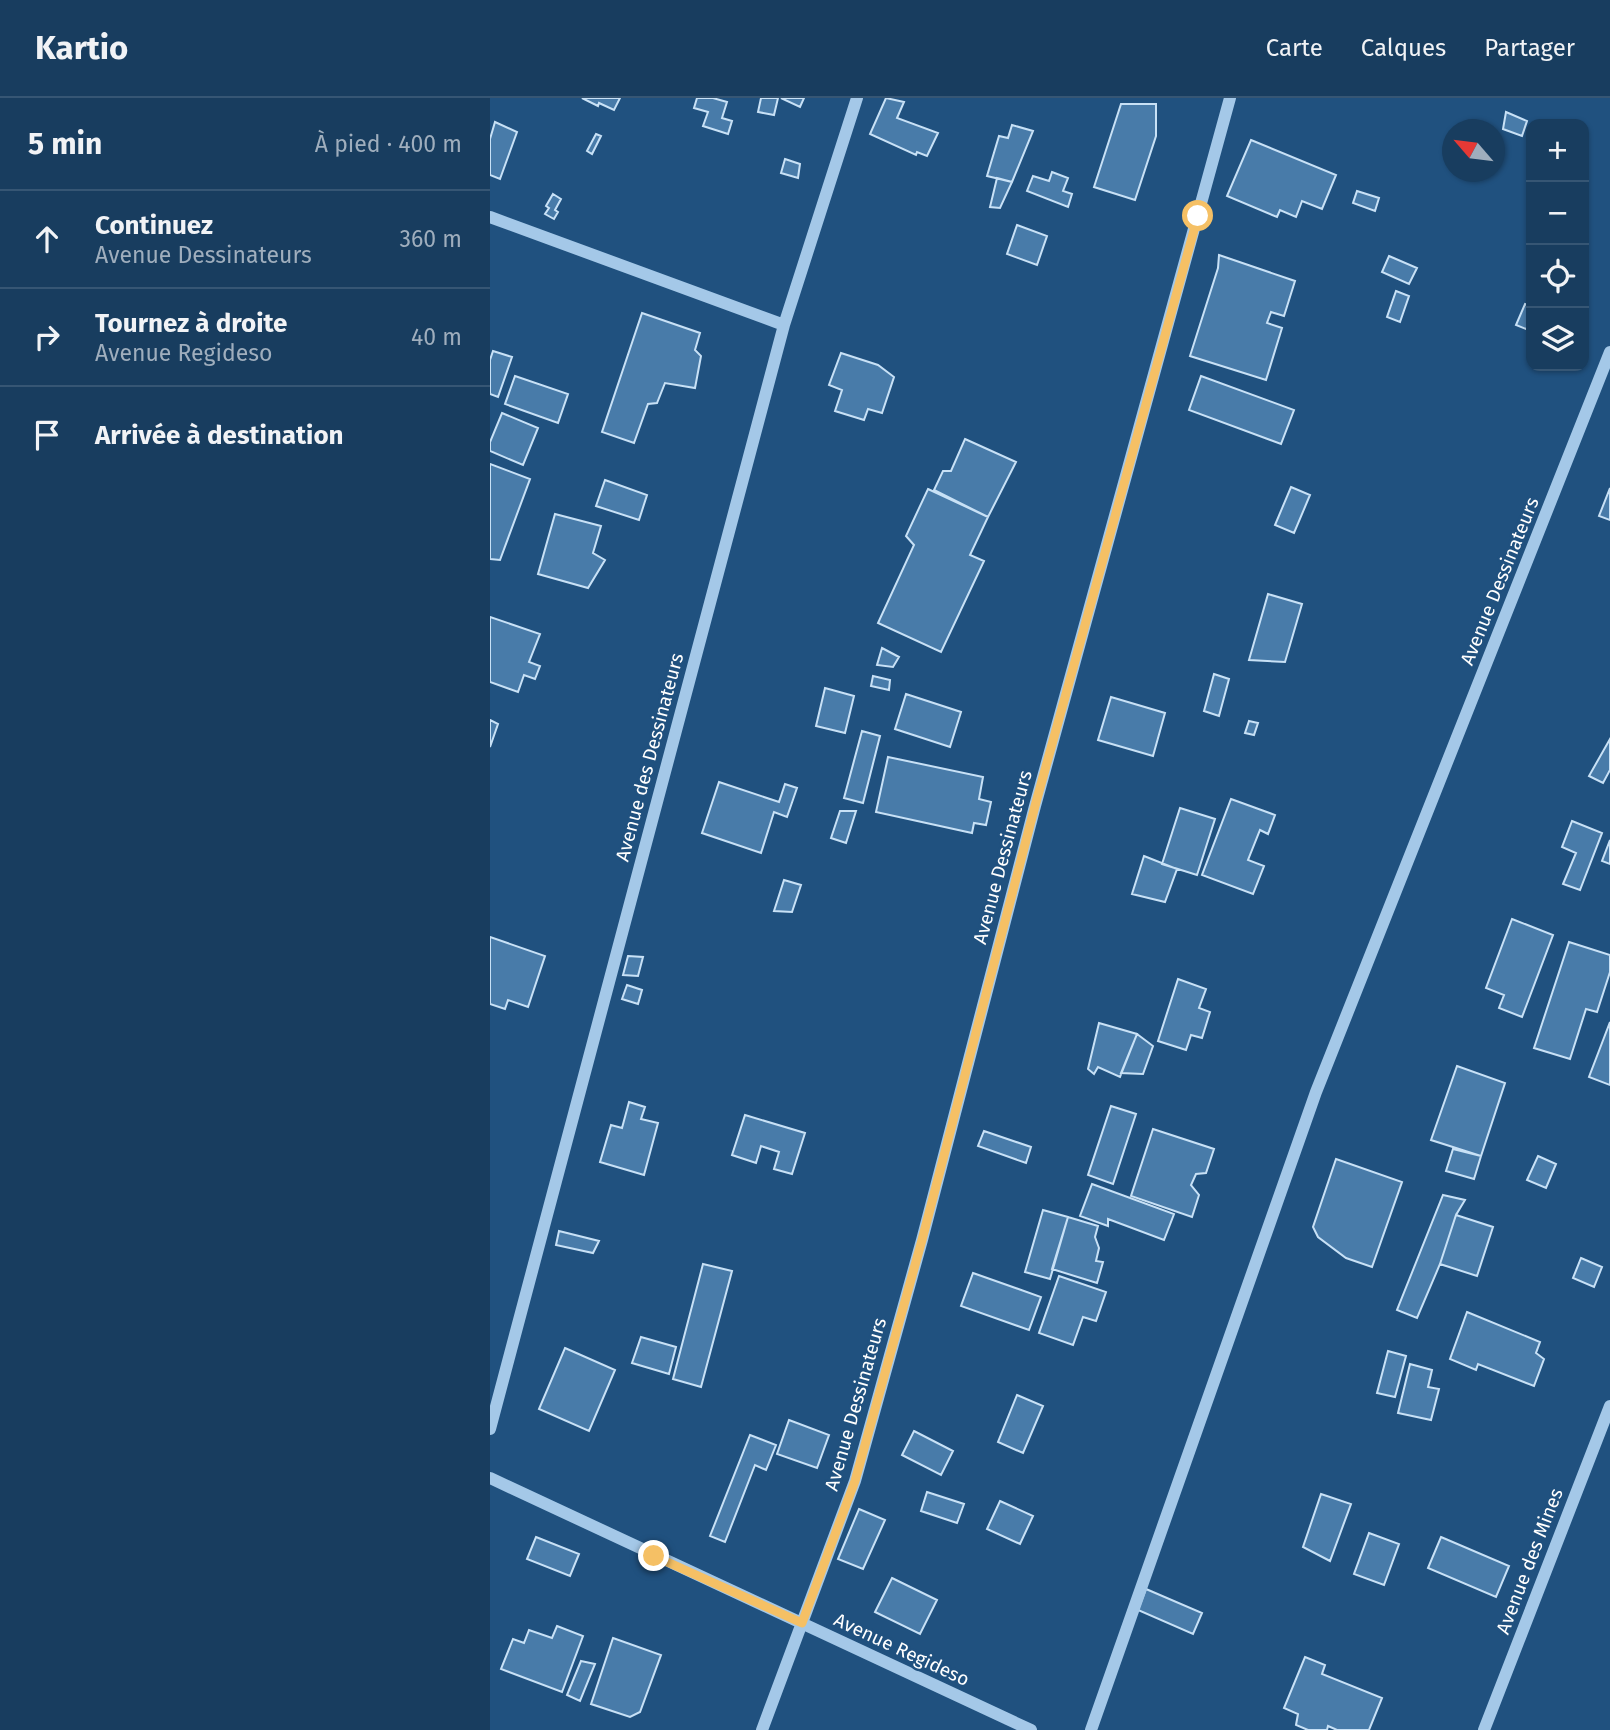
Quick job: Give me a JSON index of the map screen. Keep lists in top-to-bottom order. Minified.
{"streets":{"street":["Avenue Dessinateurs","Avenue des Dessinateurs","Avenue des Mines","Avenue Regideso"]},"crossings":[["Avenue Dessinateurs","Avenue Regideso"]],"north":"top left","page":{"header":"Kartio","nav":["Carte","Calques","Partager"],"heading":["5 min","À pied · 400 m"],"map_buttons":["+","−"],"list":[["Continuez","Avenue Dessinateurs","360 m"],["Tournez à droite","Avenue Regideso","40 m"],"Arrivée à destination"]}}
